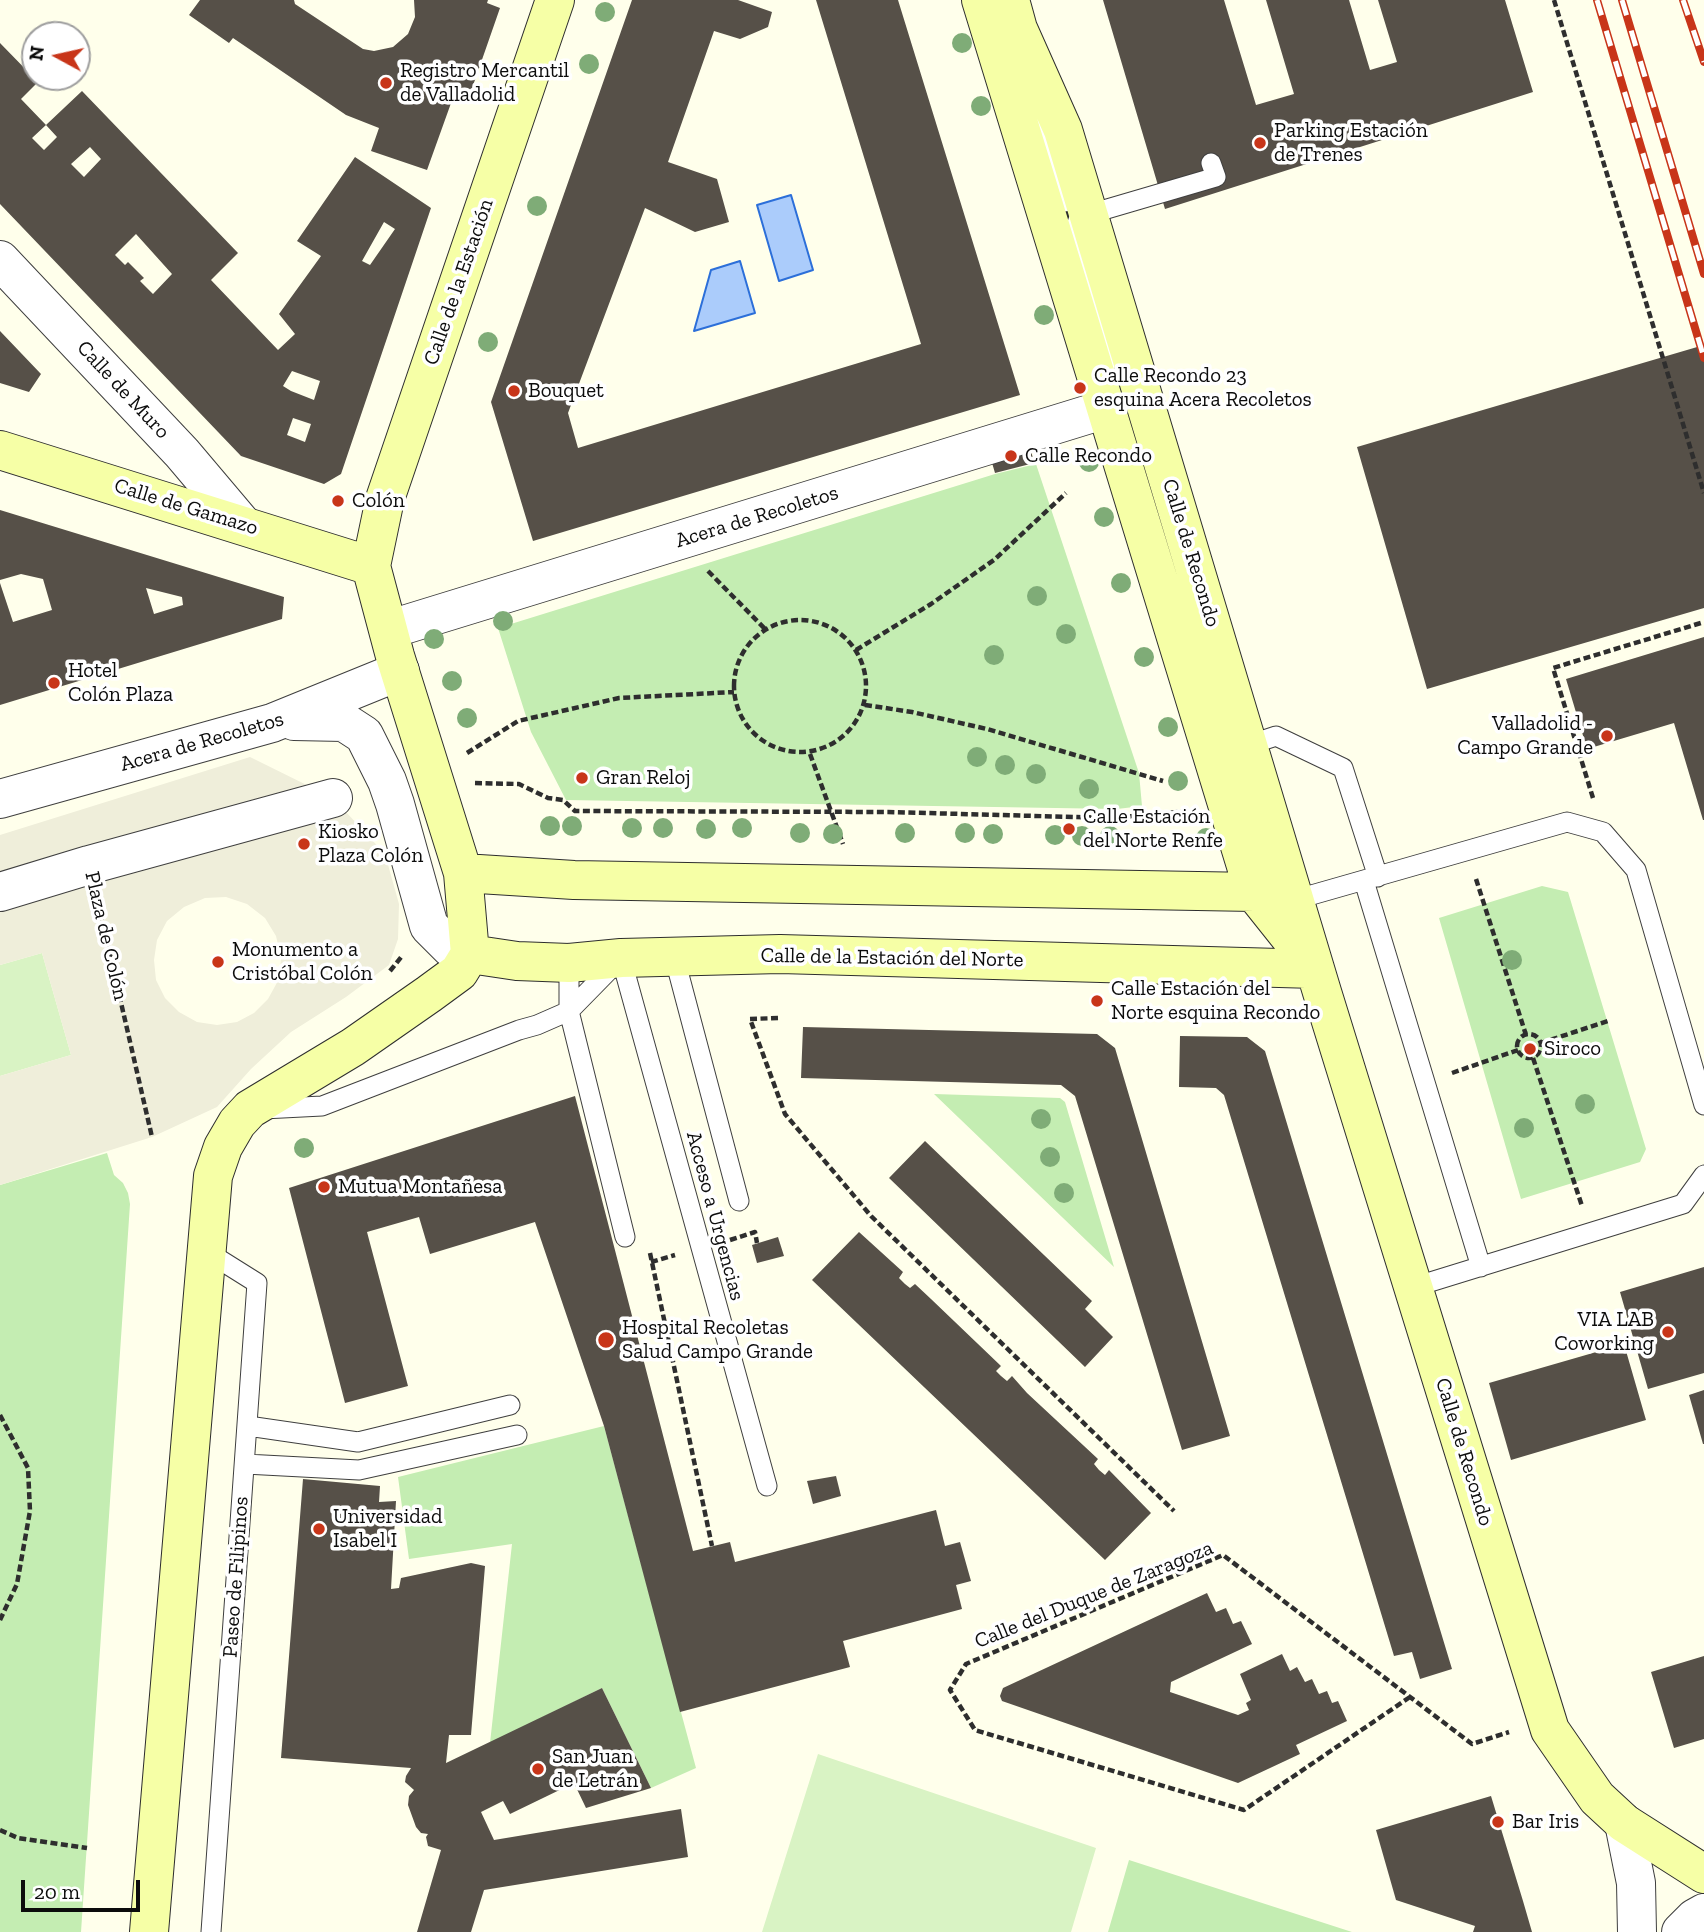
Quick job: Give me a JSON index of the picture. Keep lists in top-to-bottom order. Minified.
{"streets":{"street":["Calle de la Estación","Calle de Muro","Calle de Gamazo","Acera de Recoletos","Calle de Recondo","Calle de la Estación del Norte"],"lane":["Acceso a Urgencias","Paseo de Filipinos"],"path":["Plaza de Colón","Calle del Duque de Zaragoza"]},"crossings":[["Calle de la Estación","Calle de Gamazo"],["Calle de Muro","Calle de Gamazo"],["Acera de Recoletos","Calle de Recondo"],["Calle de Recondo","Calle de la Estación del Norte"],["Calle de Recondo","Calle del Duque de Zaragoza"],["Calle de la Estación del Norte","Acceso a Urgencias"]],"places":["Registro Mercantil de Valladolid","Parking Estación de Trenes","Calle Recondo 23 esquina Acera Recoletos","Bouquet","Calle Recondo","Colón","Hotel Colón Plaza","Valladolid - Campo Grande","Gran Reloj","Calle Estación del Norte Renfe","Kiosko Plaza Colón","Monumento a Cristóbal Colón","Calle Estación del Norte esquina Recondo","Siroco","Mutua Montañesa","VIA LAB Coworking","Hospital Recoletas Salud Campo Grande","Universidad Isabel I","San Juan de Letrán","Bar Iris"],"scale_bar":"20 m","north":"left"}
